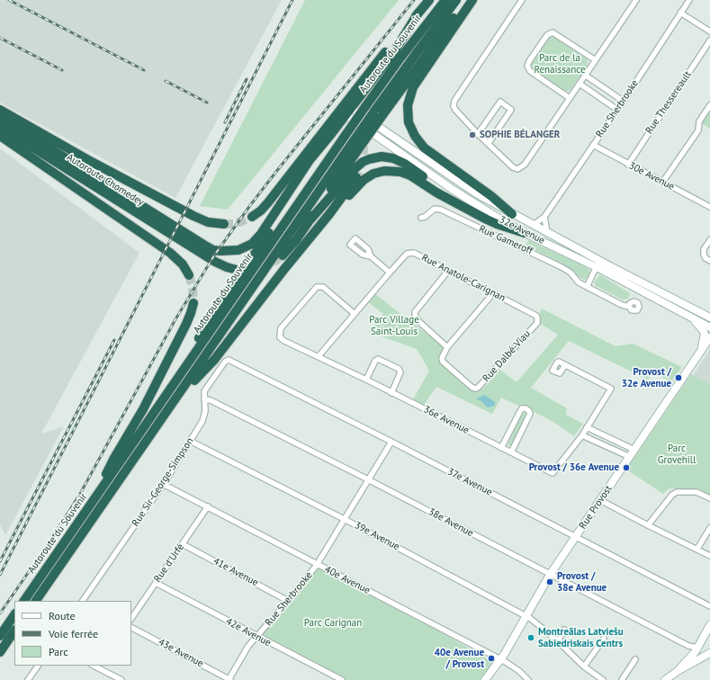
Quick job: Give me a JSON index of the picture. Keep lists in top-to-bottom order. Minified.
{"streets":{"highway":["Autoroute du Souvenir","Autoroute Chomedey"],"main road":["32e Avenue","Rue Provost"],"street":["Rue Thessereault","Rue Sherbrooke","30e Avenue","Rue Gameroff","Rue Anatole-Carignan","Rue Dalbé-Viau","36e Avenue","Rue Sir-George-Simpson","37e Avenue","38e Avenue","39e Avenue","Rue d'Urfé","41e Avenue","40e Avenue","42e Avenue","43e Avenue"]},"crossings":[["Rue Thessereault","30e Avenue"],["Rue Sherbrooke","30e Avenue"],["Rue Sherbrooke","32e Avenue"],["Rue Sherbrooke","37e Avenue"],["Rue Sherbrooke","38e Avenue"],["Rue Sherbrooke","39e Avenue"],["Rue Sherbrooke","41e Avenue"],["Rue Sherbrooke","40e Avenue"],["Rue Sherbrooke","42e Avenue"],["Rue Sherbrooke","43e Avenue"],["Rue Anatole-Carignan","Rue Dalbé-Viau"],["Rue Anatole-Carignan","36e Avenue"],["Rue Sir-George-Simpson","37e Avenue"],["Rue Sir-George-Simpson","38e Avenue"],["Rue Sir-George-Simpson","39e Avenue"],["Rue Sir-George-Simpson","40e Avenue"],["37e Avenue","Rue Provost"],["Rue Provost","38e Avenue"],["Rue Provost","39e Avenue"],["Rue Provost","40e Avenue"],["Rue d'Urfé","41e Avenue"],["Rue d'Urfé","40e Avenue"],["Rue d'Urfé","42e Avenue"]],"parks":["Parc de la Renaissance","Parc Village Saint-Louis","Parc Grovehill","Parc Carignan"],"places":["SOPHIE BÉLANGER","Provost / 32e Avenue","Provost / 36e Avenue","Provost / 38e Avenue","Montreālas Latviešu Sabiedriskais Centrs","40e Avenue / Provost"],"legend":["Route","Voie ferrée","Parc"]}
